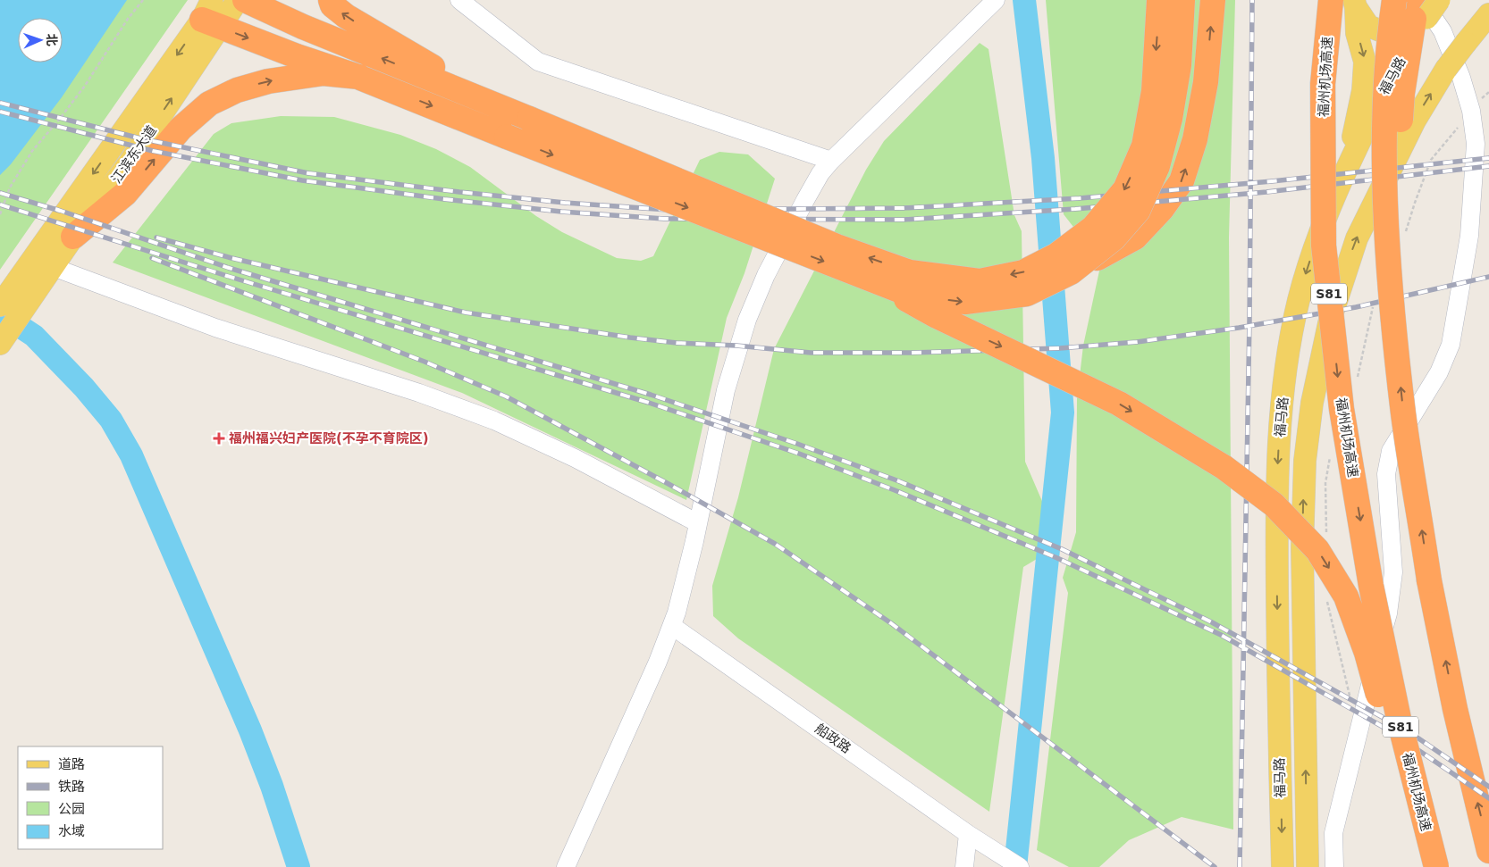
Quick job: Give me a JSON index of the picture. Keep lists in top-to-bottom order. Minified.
{"streets":{"highway":["福州机场高速","S81"],"main road":["福马路","江滨东大道"],"street":["船政路"]},"places":{"health":["福州福兴妇产医院(不孕不育院区)"]},"legend":["道路","铁路","公园","水域"],"north":"right"}
